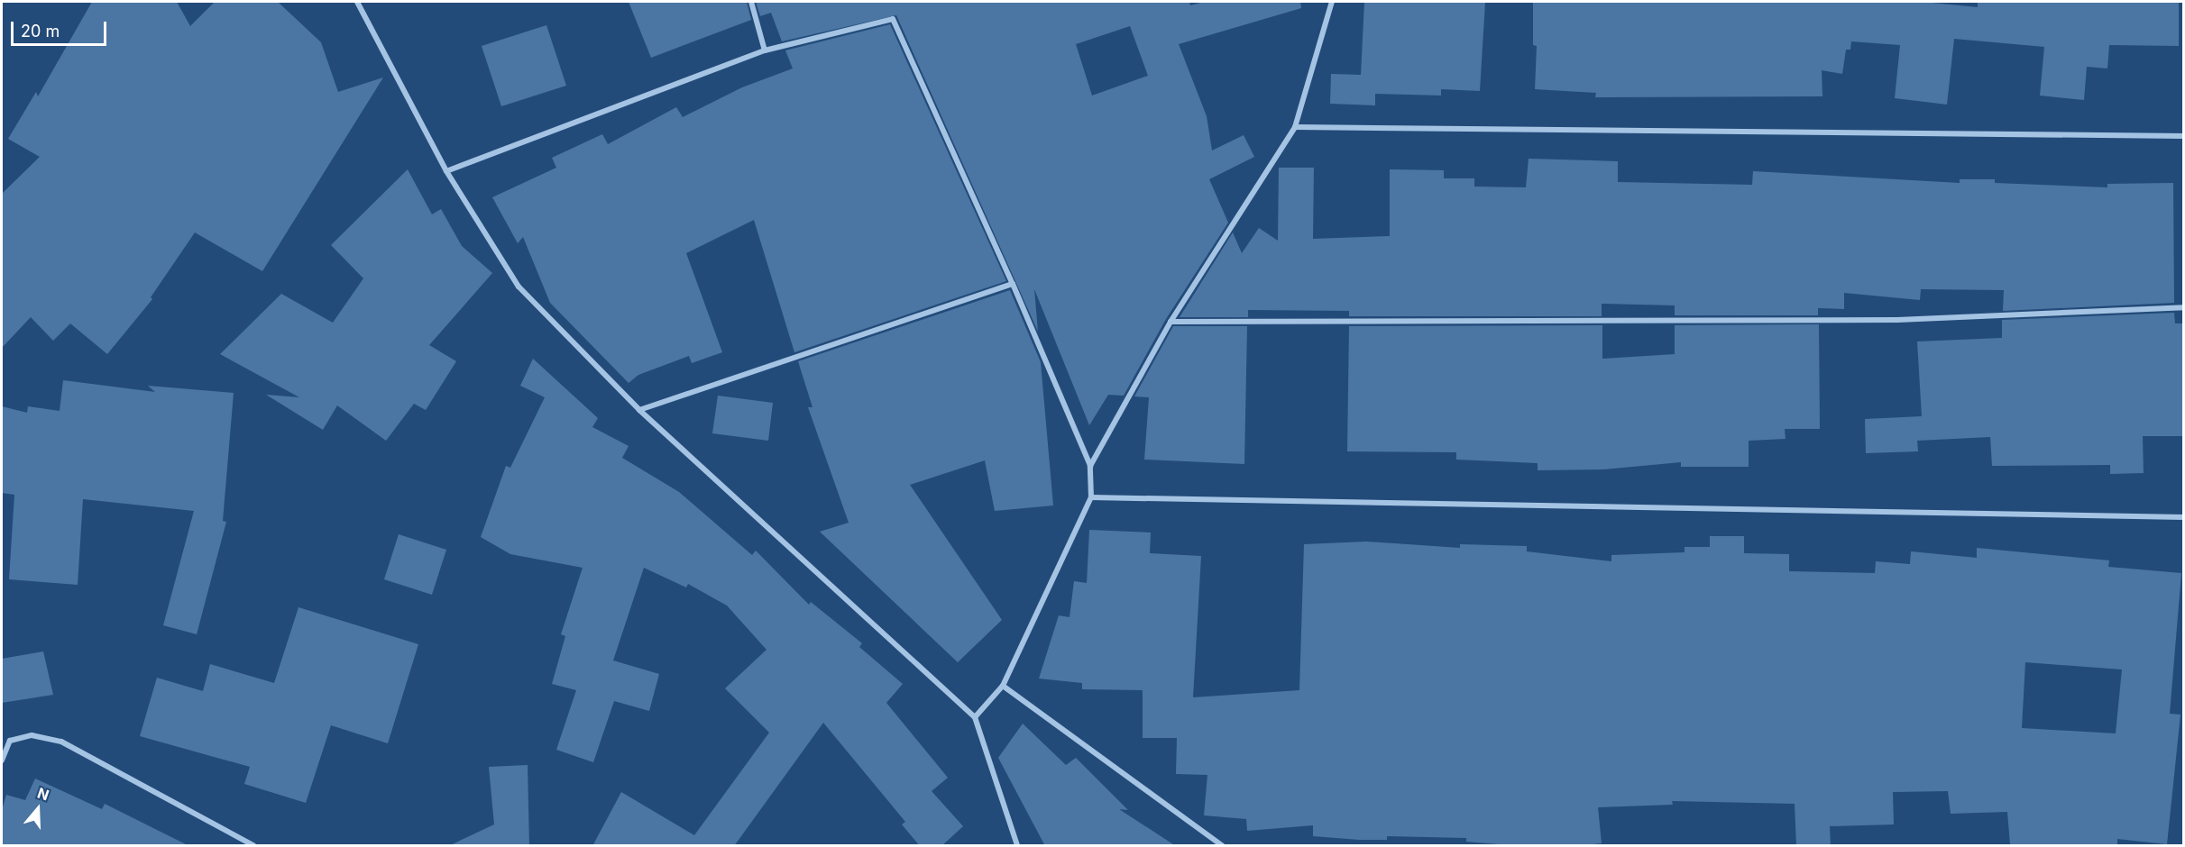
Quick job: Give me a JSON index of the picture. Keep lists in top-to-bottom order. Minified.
{"scale_bar":"20 m","north":"top"}
